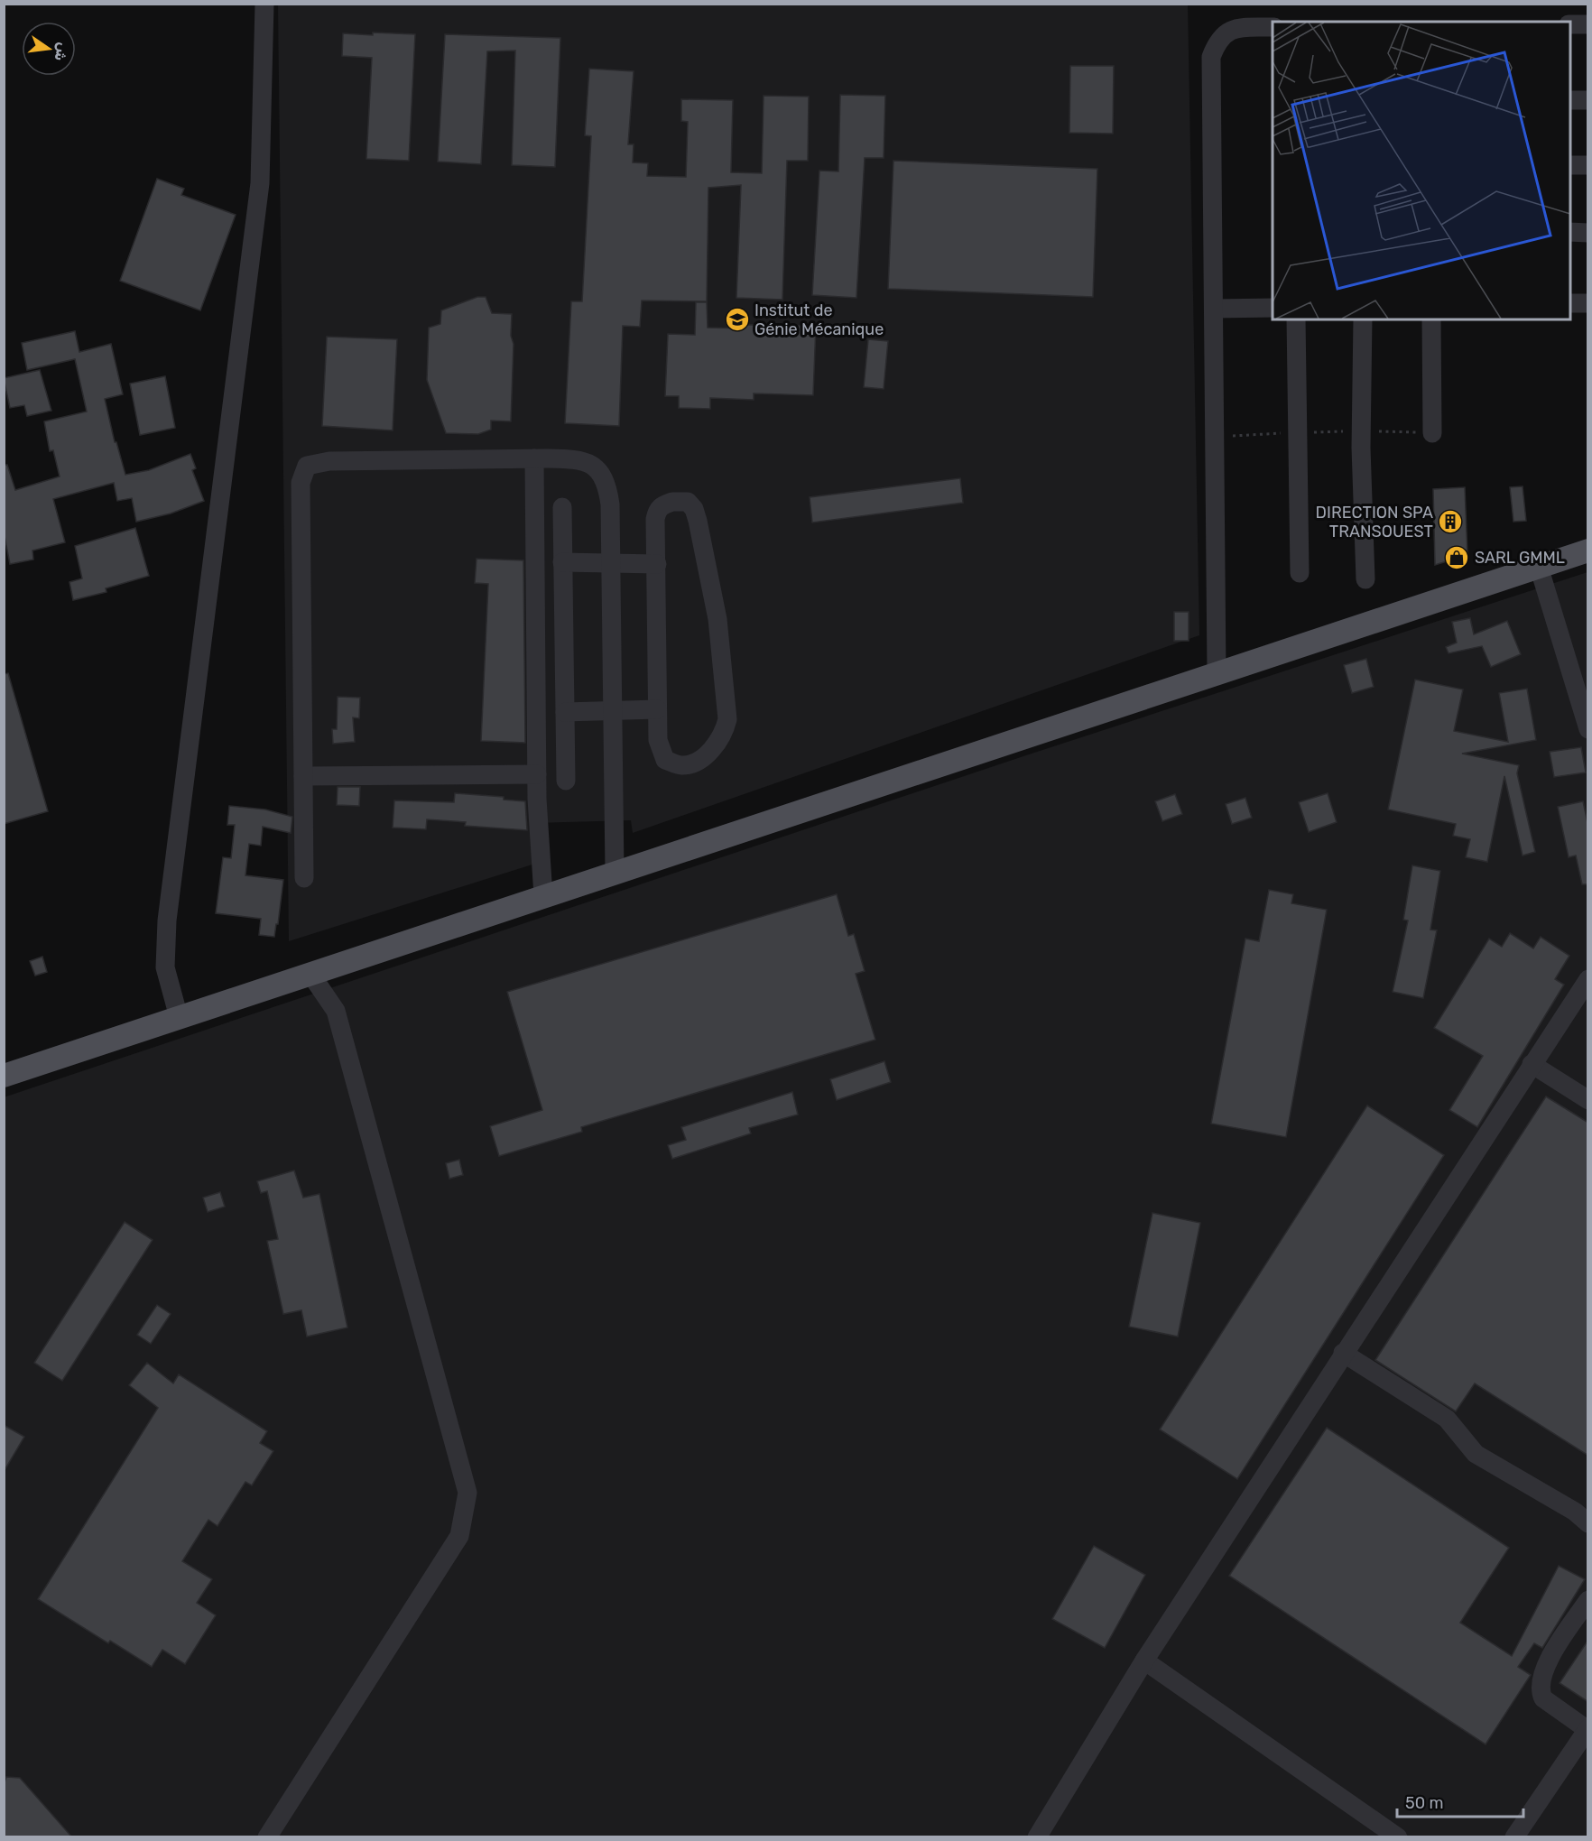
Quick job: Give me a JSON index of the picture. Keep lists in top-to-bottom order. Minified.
{"places":{"school or university":["Institut de Génie Mécanique"],"building":["DIRECTION SPA TRANSOUEST"],"shop":["SARL GMML"]},"scale_bar":"50 m","north":"right"}
